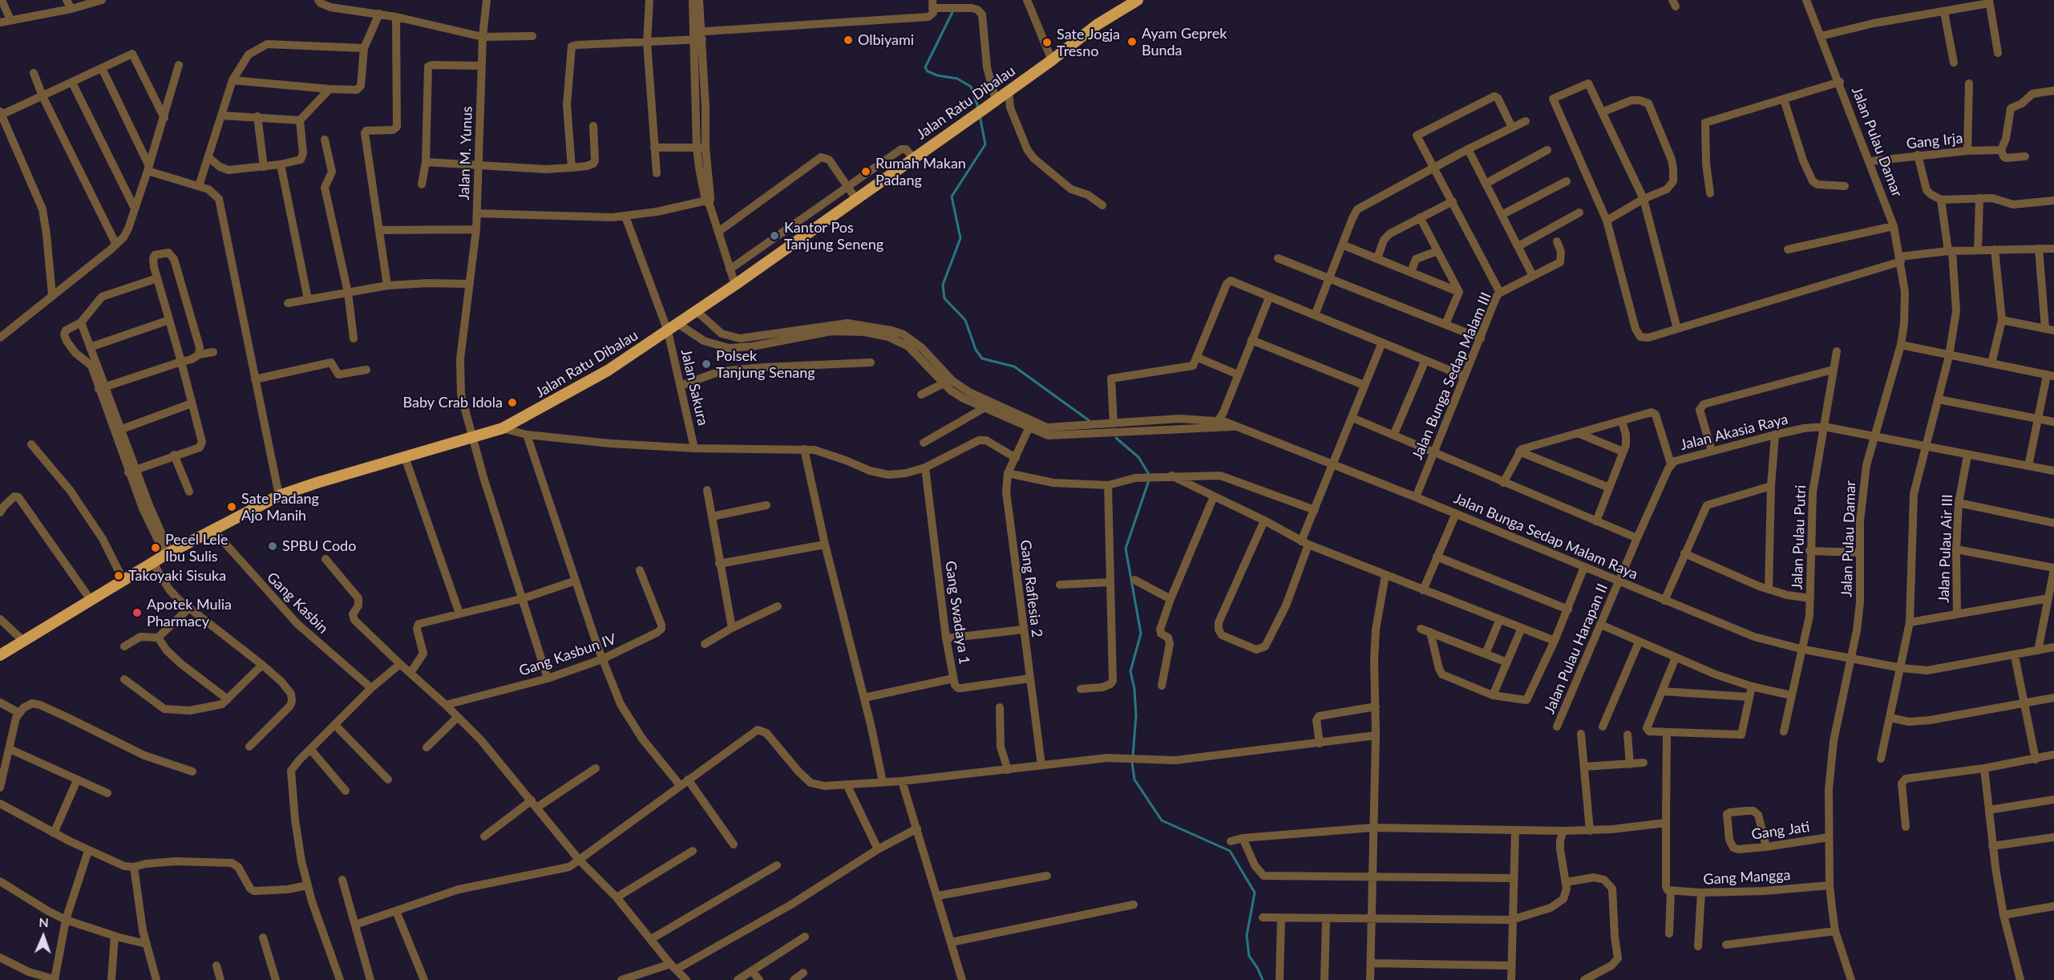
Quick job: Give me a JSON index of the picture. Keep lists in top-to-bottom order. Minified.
{"streets":{"main road":["Jalan Ratu Dibalau"],"street":["Gang Irja","Jalan Pulau Damar","Jalan M. Yunus","Jalan Bunga Sedap Malam III","Jalan Sakura","Jalan Akasia Raya","Jalan Bunga Sedap Malam Raya","Jalan Pulau Putri","Jalan Pulau Air III","Gang Raflesia 2","Gang Kasbin","Gang Swadaya 1","Jalan Pulau Harapan II","Gang Kasbun IV","Gang Jati","Gang Mangga"]},"crossings":[["Jalan Ratu Dibalau","Jalan M. Yunus"],["Jalan Ratu Dibalau","Jalan Sakura"],["Jalan Ratu Dibalau","Jalan Bunga Sedap Malam Raya"],["Jalan Ratu Dibalau","Gang Kasbin"],["Gang Irja","Jalan Pulau Damar"],["Jalan Pulau Damar","Jalan Akasia Raya"],["Jalan Pulau Damar","Jalan Bunga Sedap Malam Raya"],["Jalan Pulau Damar","Gang Jati"],["Jalan Pulau Damar","Gang Mangga"],["Jalan M. Yunus","Gang Kasbun IV"],["Jalan Bunga Sedap Malam III","Jalan Bunga Sedap Malam Raya"],["Jalan Akasia Raya","Jalan Bunga Sedap Malam Raya"],["Jalan Akasia Raya","Jalan Pulau Putri"],["Jalan Akasia Raya","Jalan Pulau Air III"],["Jalan Akasia Raya","Jalan Pulau Harapan II"],["Jalan Bunga Sedap Malam Raya","Jalan Pulau Putri"],["Jalan Bunga Sedap Malam Raya","Gang Raflesia 2"],["Jalan Bunga Sedap Malam Raya","Jalan Pulau Harapan II"],["Gang Raflesia 2","Gang Swadaya 1"]],"places":["Olbiyami","Ayam Geprek Bunda","Sate Jogja Tresno","Rumah Makan Padang","Kantor Pos Tanjung Seneng","Polsek Tanjung Senang","Baby Crab Idola","Sate Padang Ajo Manih","SPBU Codo","Pecel Lele Ibu Sulis","Takoyaki Sisuka","Apotek Mulia Pharmacy"],"north":"top"}
